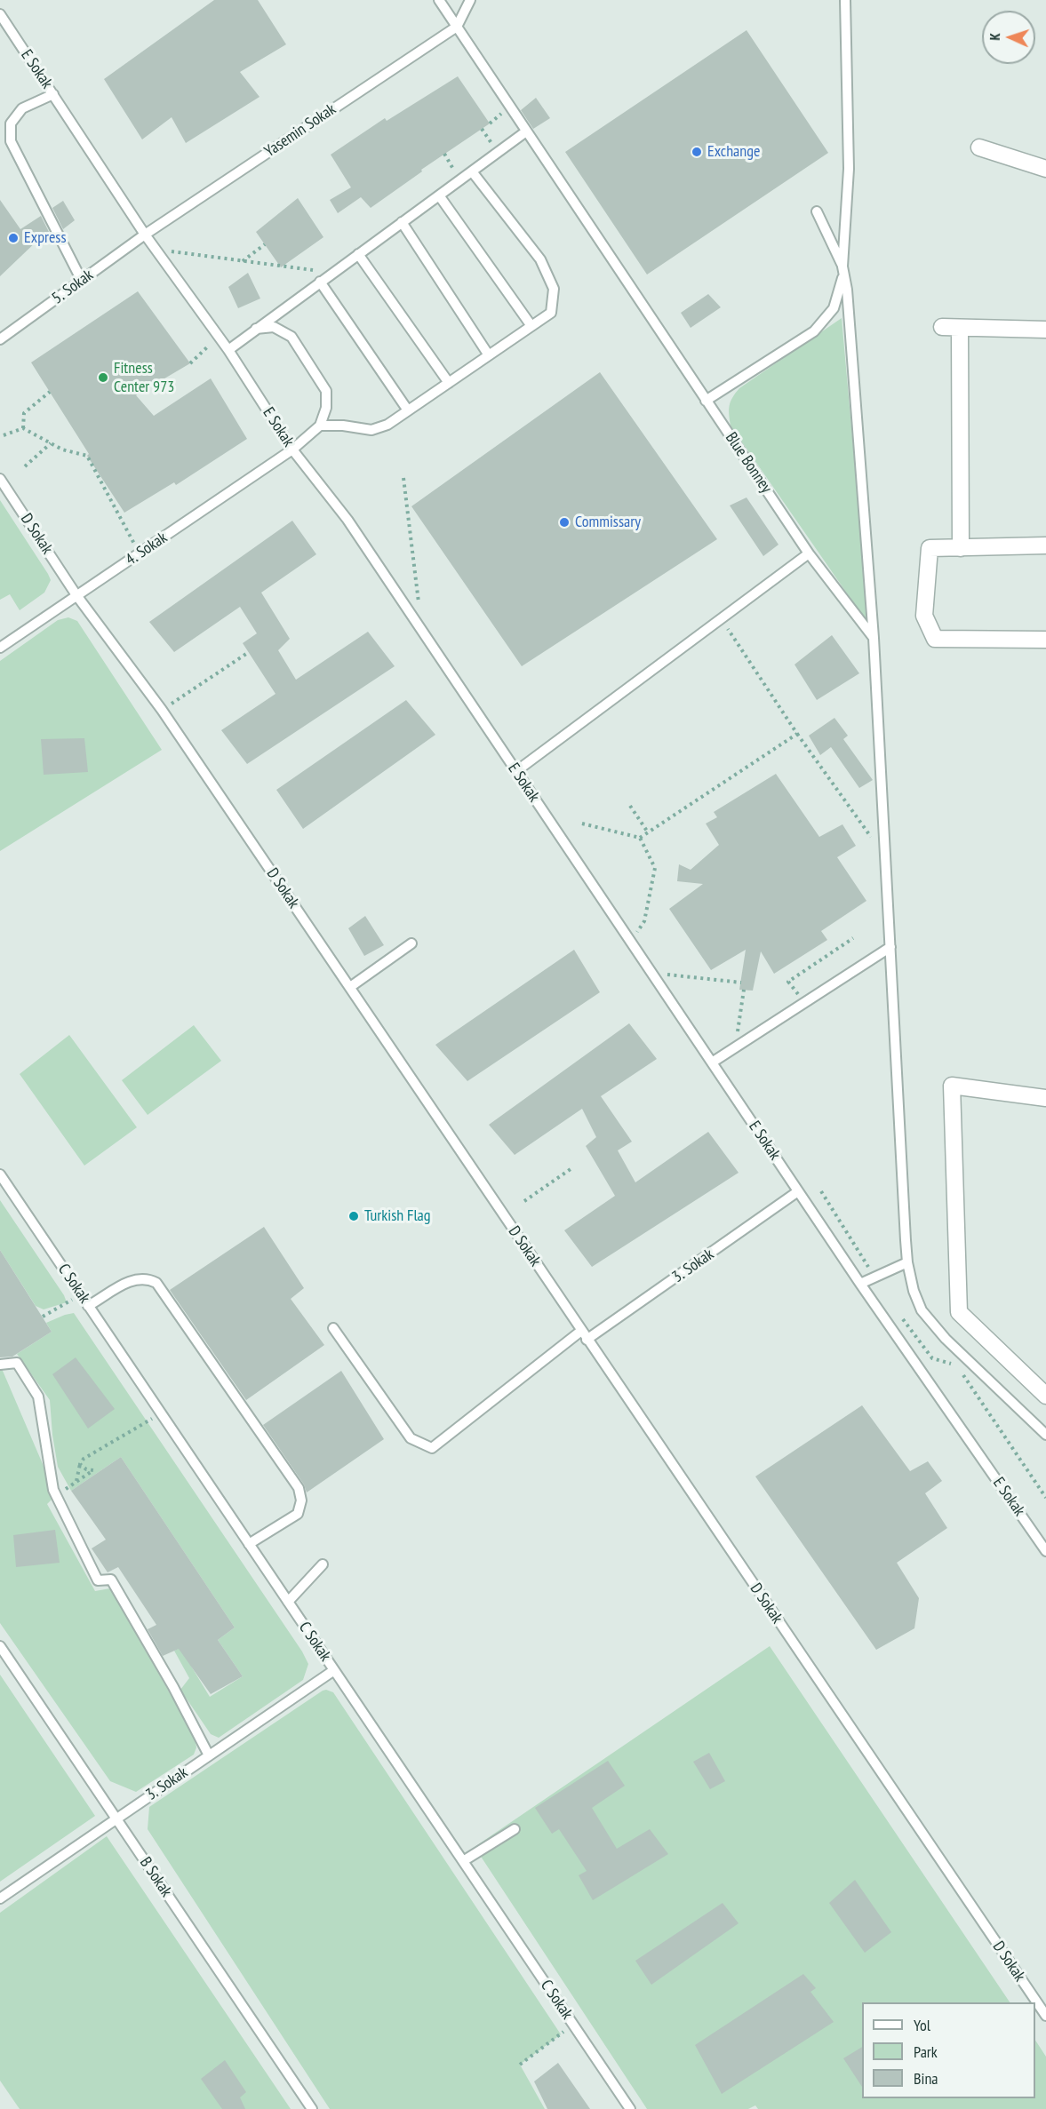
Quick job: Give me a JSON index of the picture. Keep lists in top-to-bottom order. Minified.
{"streets":{"lane":["E Sokak","Yasemin Sokak","5. Sokak","Blue Bonney","D Sokak","4. Sokak","3. Sokak","C Sokak","B Sokak"]},"crossings":[["E Sokak","Yasemin Sokak"],["E Sokak","5. Sokak"],["E Sokak","4. Sokak"],["E Sokak","3. Sokak"],["Yasemin Sokak","5. Sokak"],["Yasemin Sokak","Blue Bonney"],["D Sokak","4. Sokak"],["D Sokak","3. Sokak"],["3. Sokak","C Sokak"],["3. Sokak","B Sokak"]],"places":["Exchange","Express","Fitness Center 973","Commissary","Turkish Flag"],"legend":["Yol","Park","Bina"],"north":"left"}
